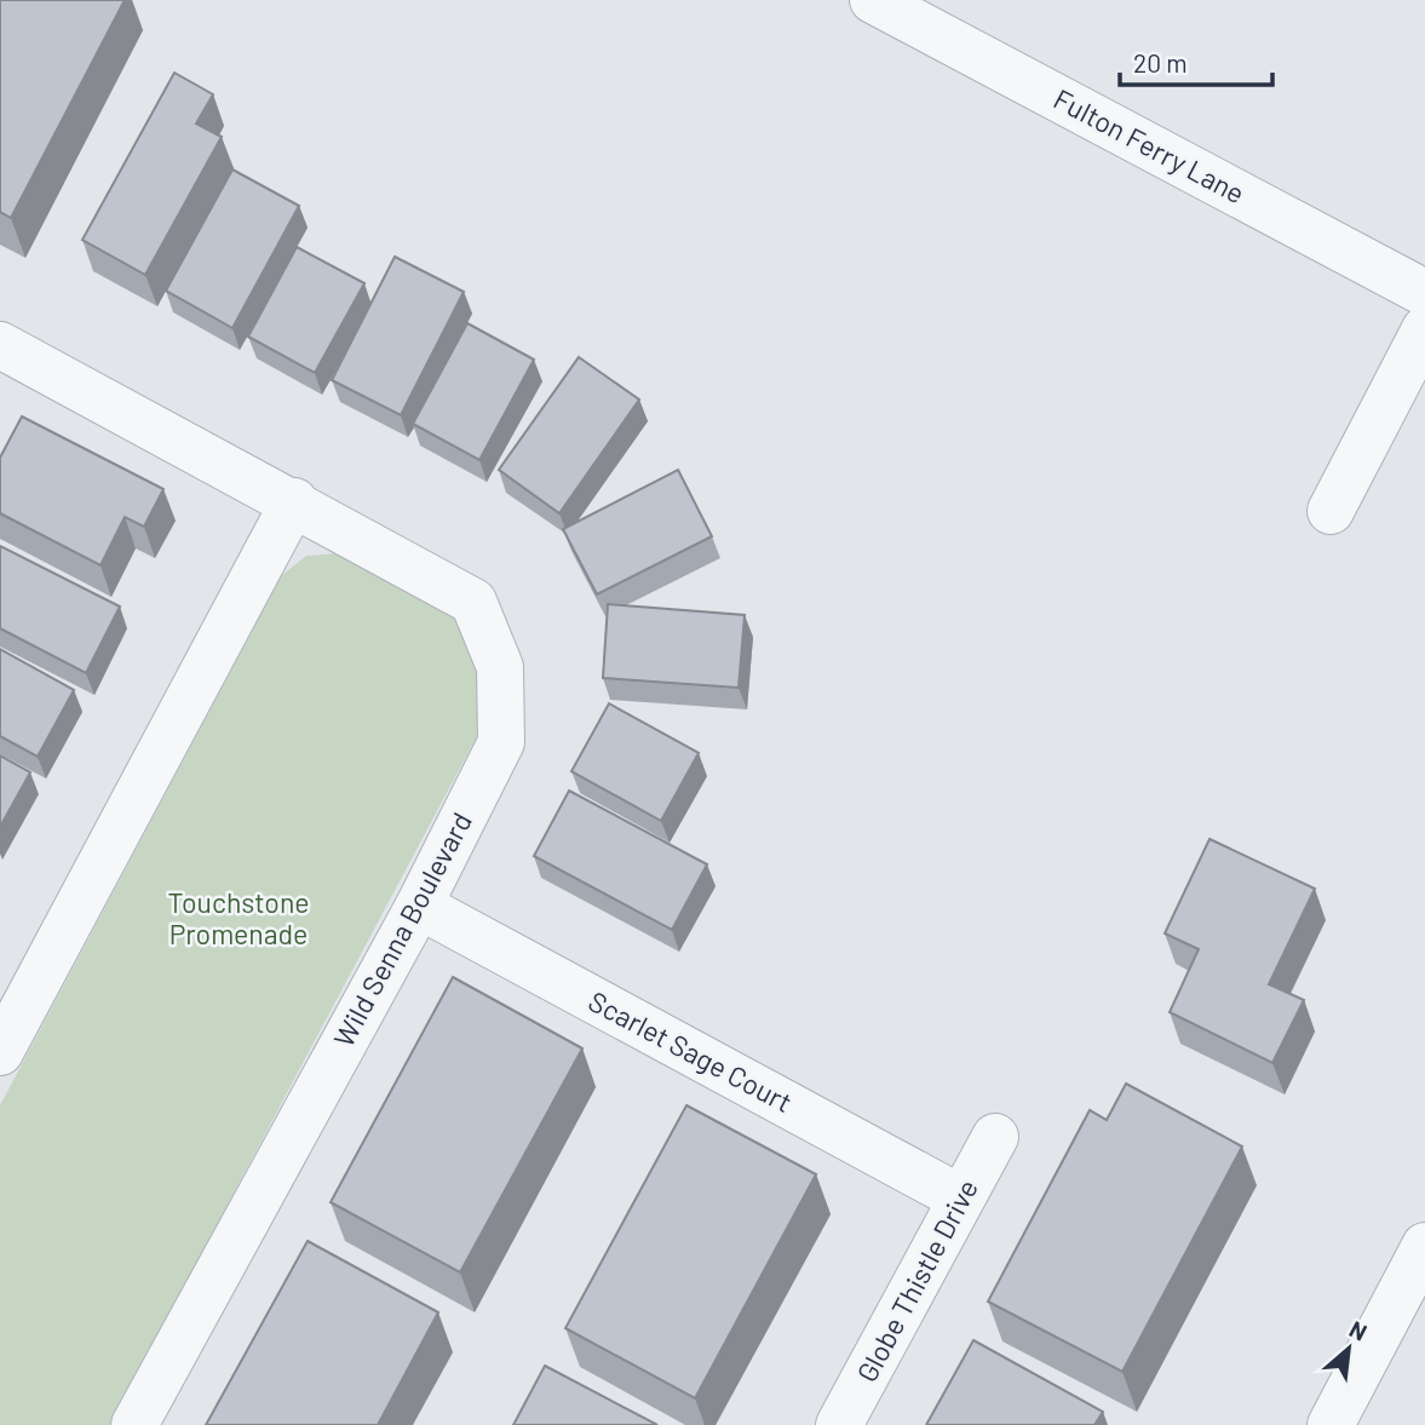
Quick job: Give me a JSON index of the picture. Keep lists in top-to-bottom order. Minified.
{"streets":{"street":["Fulton Ferry Lane","Wild Senna Boulevard","Scarlet Sage Court","Globe Thistle Drive"]},"crossings":[["Wild Senna Boulevard","Scarlet Sage Court"],["Scarlet Sage Court","Globe Thistle Drive"]],"parks":["Touchstone Promenade"],"scale_bar":"20 m","north":"top right"}
